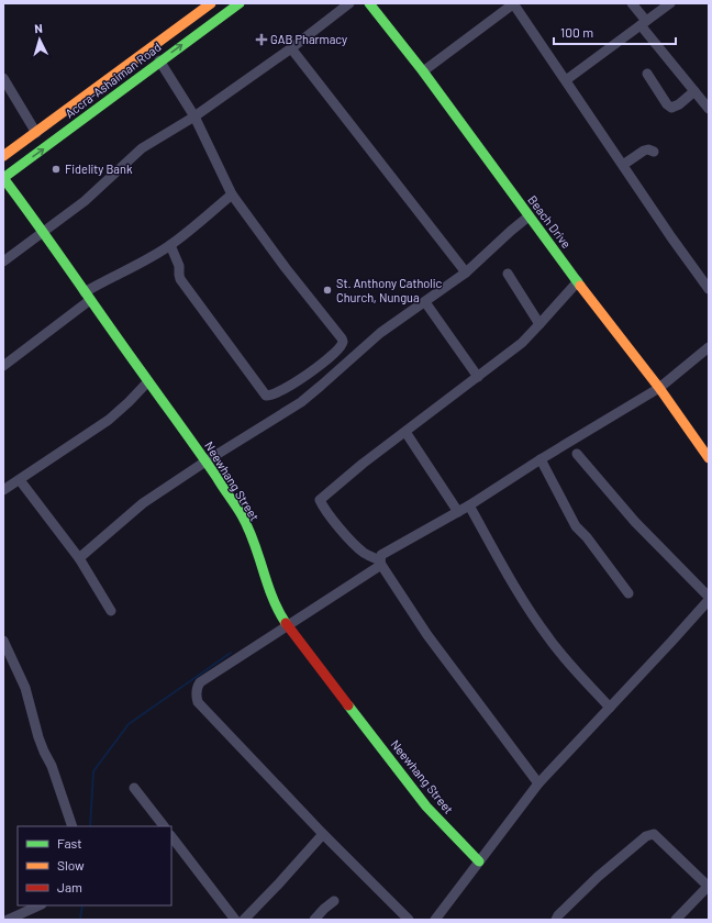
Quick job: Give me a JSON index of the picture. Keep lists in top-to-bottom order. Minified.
{"streets":{"street":["Accra-Ashaiman Road","Beach Drive","Neewhang Street"]},"crossings":[["Accra-Ashaiman Road","Neewhang Street"]],"places":{"health":["GAB Pharmacy"],"other":["Fidelity Bank","St. Anthony Catholic Church, Nungua"]},"legend":["Fast","Slow","Jam"],"scale_bar":"100 m","north":"top"}
